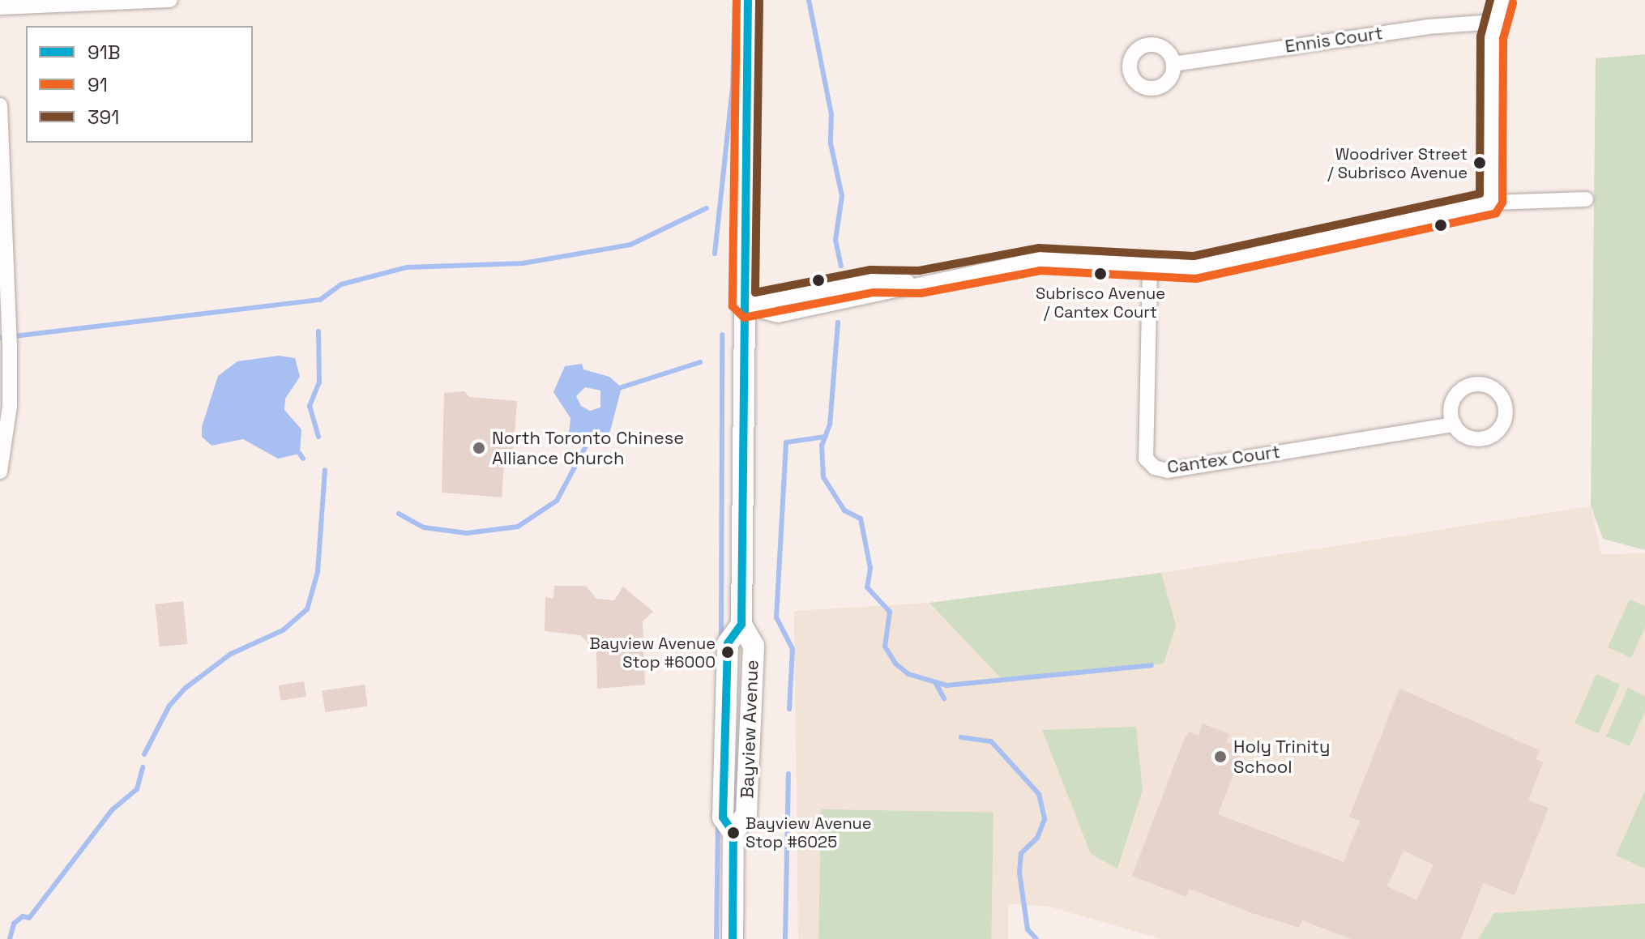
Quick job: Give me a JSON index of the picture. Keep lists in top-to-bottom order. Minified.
{"streets":{"main road":["Bayview Avenue"],"street":["Ennis Court","Cantex Court"]},"places":["Woodriver Street / Subrisco Avenue","Subrisco Avenue / Cantex Court","North Toronto Chinese Alliance Church","Bayview Avenue Stop #6000","Holy Trinity School","Bayview Avenue Stop #6025"],"lines":["transit line 91B","transit line 91","transit line 391"],"legend":["91B","91","391"]}
